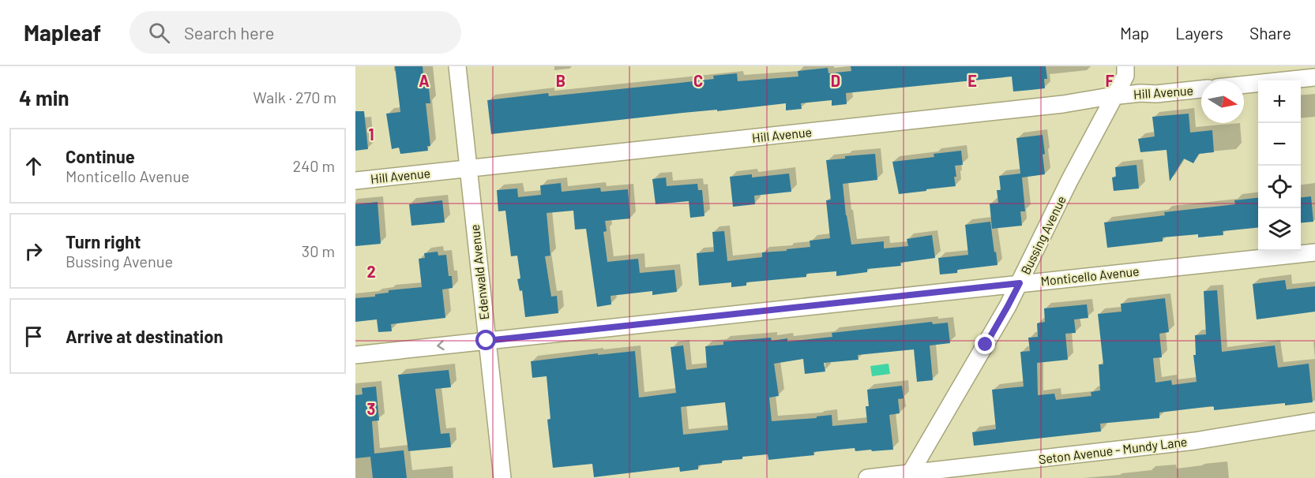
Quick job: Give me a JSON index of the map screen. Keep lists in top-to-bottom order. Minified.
{"streets":{"street":["Hill Avenue","Bussing Avenue","Edenwald Avenue","Monticello Avenue","Seton Avenue - Mundy Lane"]},"crossings":[["Hill Avenue","Bussing Avenue"],["Hill Avenue","Edenwald Avenue"],["Bussing Avenue","Monticello Avenue"],["Bussing Avenue","Seton Avenue - Mundy Lane"],["Edenwald Avenue","Monticello Avenue"]],"north":"right","page":{"header":"Mapleaf","search":"Search here","nav":["Map","Layers","Share"],"heading":["4 min","Walk · 270 m"],"map_buttons":["+","−"],"list":[["Continue","Monticello Avenue","240 m"],["Turn right","Bussing Avenue","30 m"],"Arrive at destination"]},"grid":{"columns":["A","B","C","D","E","F"],"rows":["1","2","3"]}}
